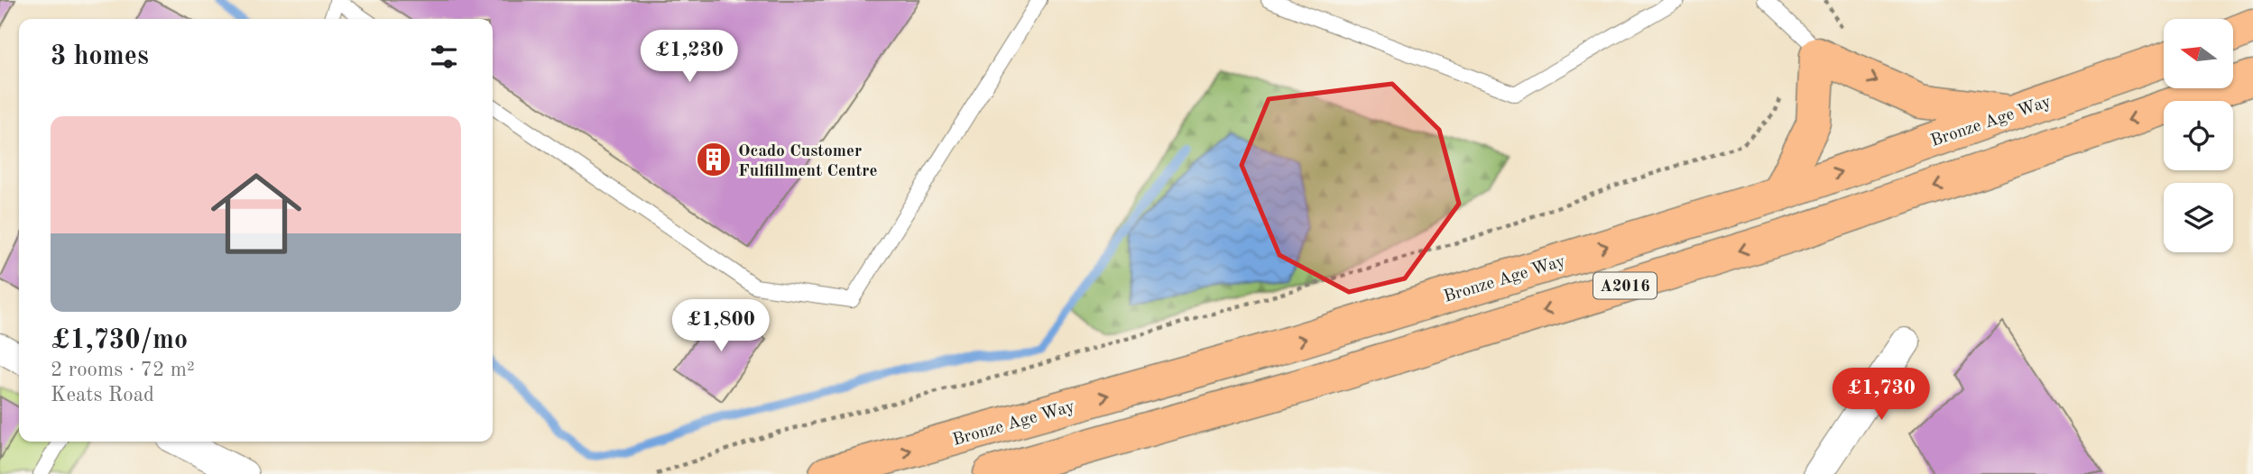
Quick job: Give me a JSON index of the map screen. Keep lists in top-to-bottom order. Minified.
{"streets":{"main road":["Bronze Age Way","A2016"]},"places":{"building":["Ocado Customer Fulfillment Centre"]},"north":"left","page":{"heading":"3 homes","price":["£1,230","£1,800","£1,730"],"list":[{"name":"£1,730/mo","note":"2 rooms · 72 m² · Keats Road"}]}}
